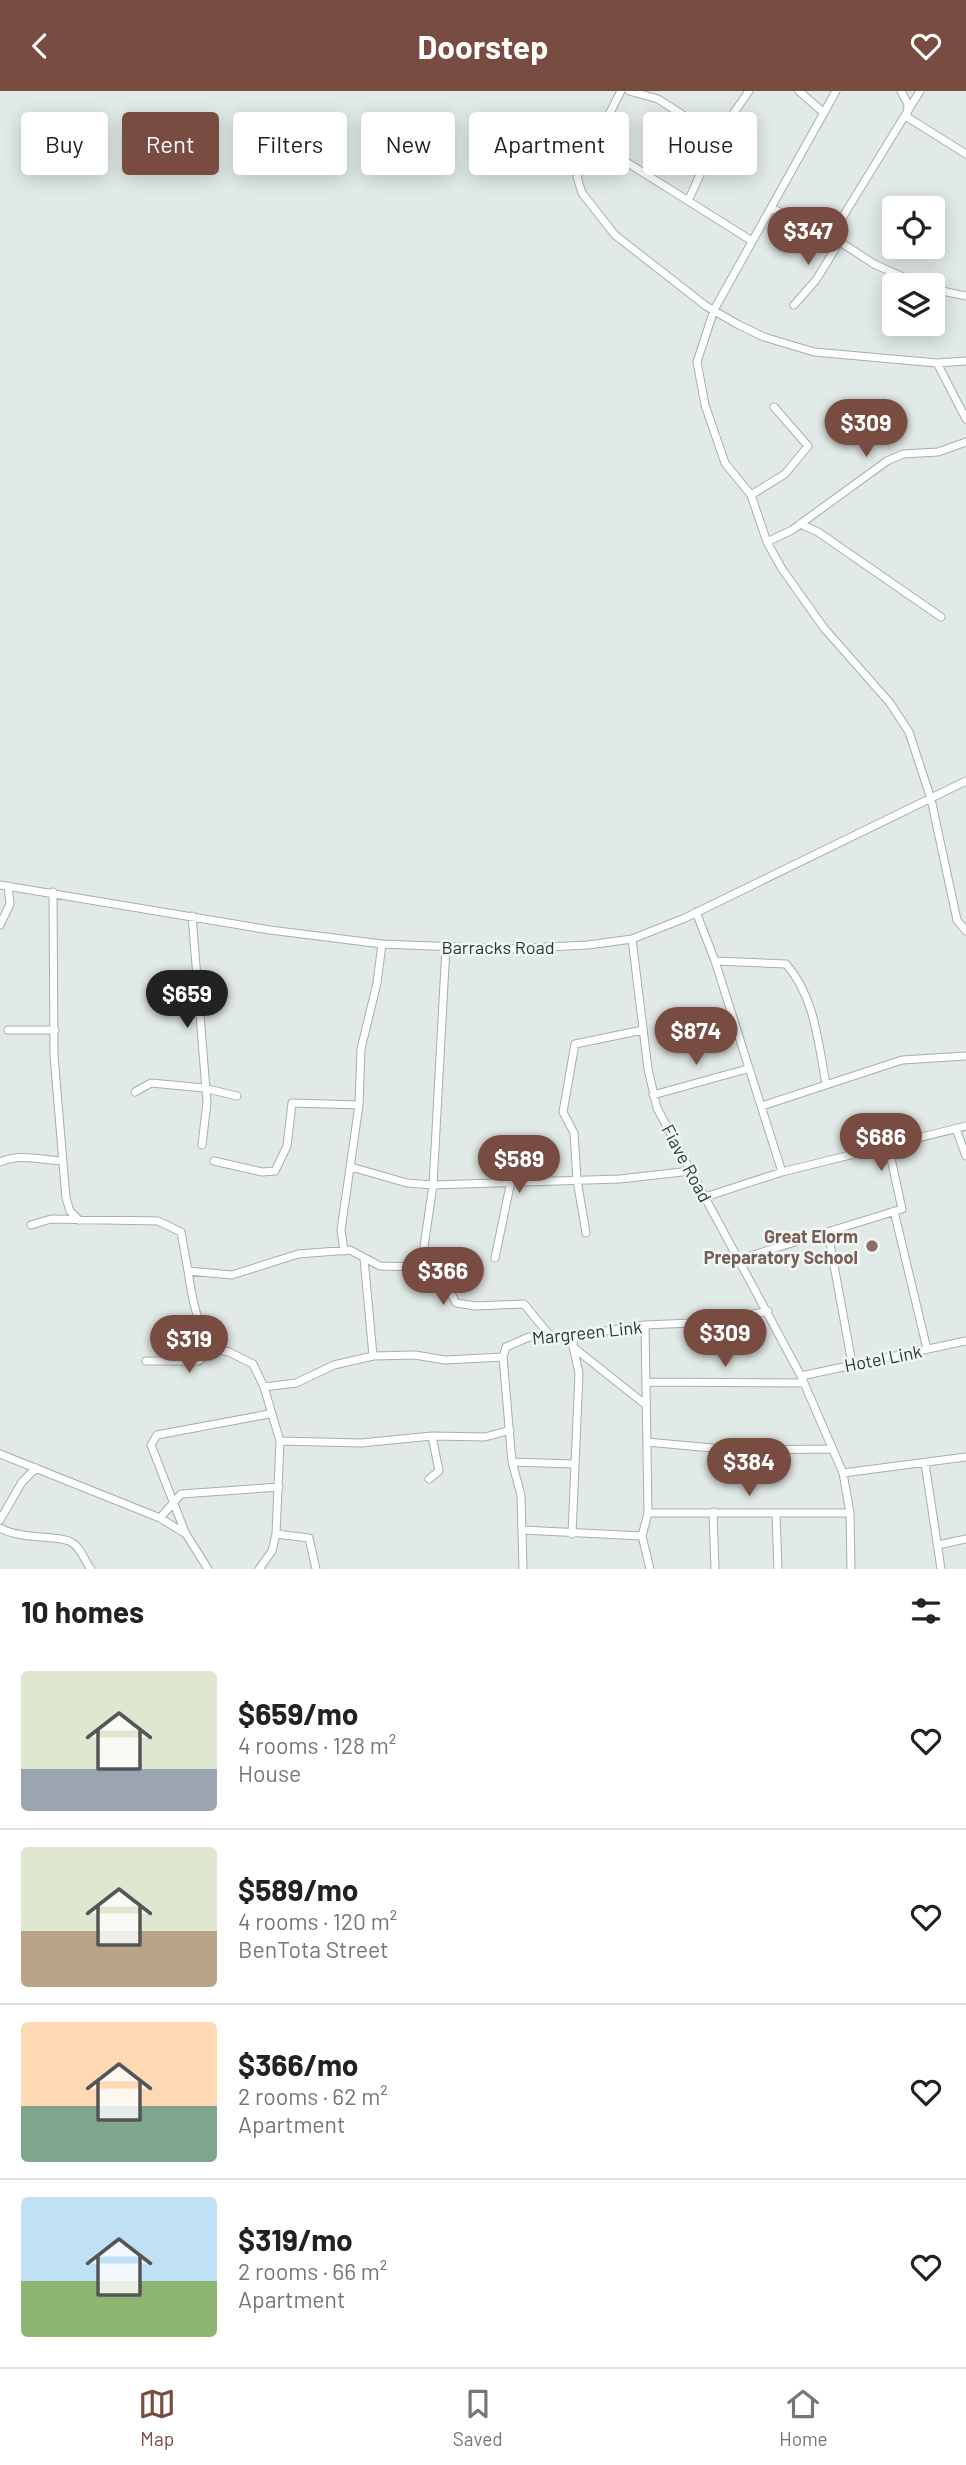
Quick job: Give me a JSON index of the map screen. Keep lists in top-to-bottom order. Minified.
{"streets":{"street":["Barracks Road","Fiave Road","Margreen Link","Hotel Link"]},"crossings":[["Barracks Road","Fiave Road"],["Fiave Road","Margreen Link"],["Fiave Road","Hotel Link"]],"places":["Great Elorm Preparatory School"],"page":{"header":"Doorstep","chip":["Buy","Rent","Filters","New","Apartment","House"],"price":["$347","$309","$659","$874","$686","$589","$366","$309","$319","$384"],"heading":"10 homes","list":[{"name":"$659/mo","note":"4 rooms · 128 m² · House"},{"name":"$589/mo","note":"4 rooms · 120 m² · BenTota Street"},{"name":"$366/mo","note":"2 rooms · 62 m² · Apartment"},{"name":"$319/mo","note":"2 rooms · 66 m² · Apartment"}],"tabs":["Map","Saved","Home"]}}
